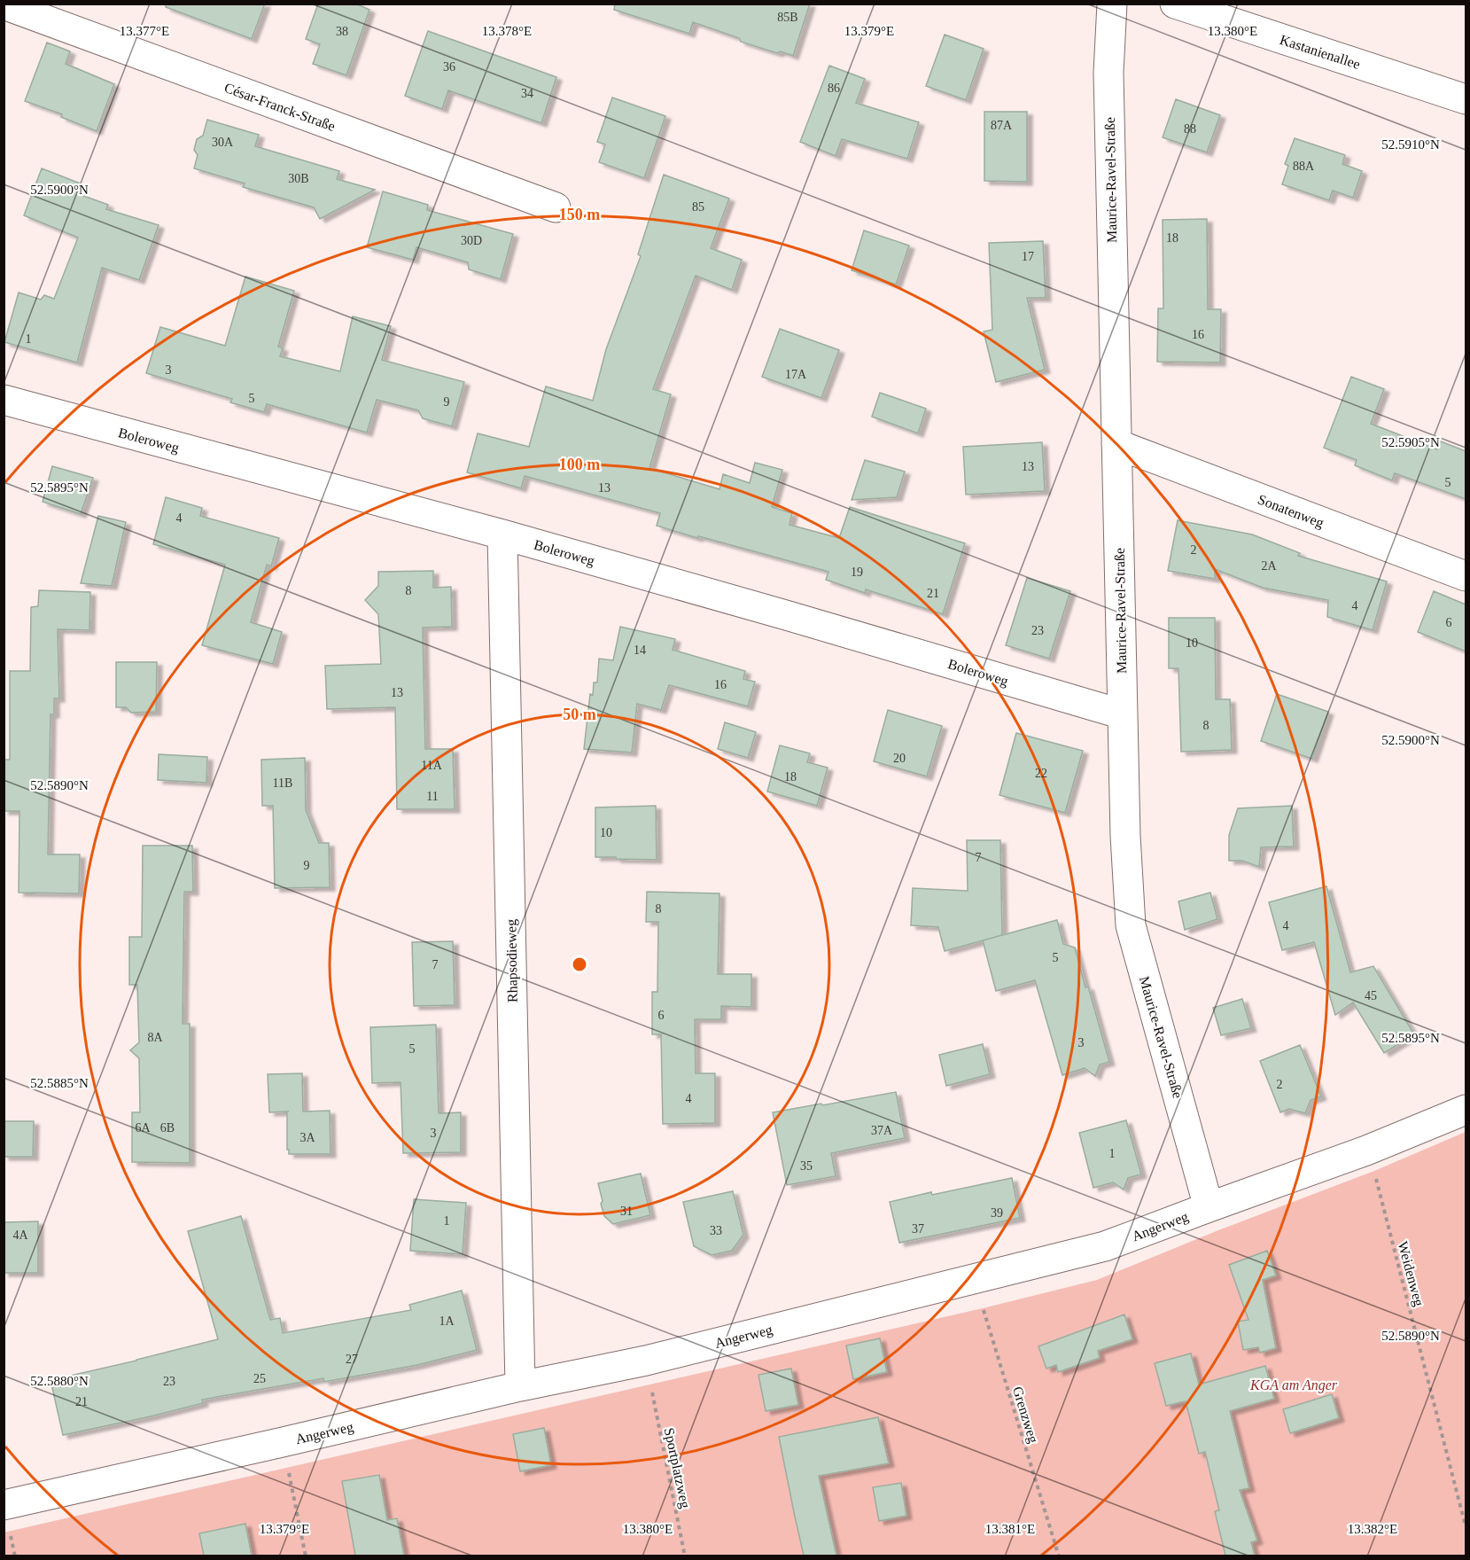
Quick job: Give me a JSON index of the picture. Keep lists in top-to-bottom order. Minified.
{"streets":{"street":["Kastanienallee","César-Franck-Straße","Maurice-Ravel-Straße","Boleroweg","Sonatenweg","Rhapsodieweg","Angerweg"],"path":["Weidenweg","Grenzweg","Sportplatzweg"]},"crossings":[["Maurice-Ravel-Straße","Boleroweg"],["Maurice-Ravel-Straße","Sonatenweg"],["Maurice-Ravel-Straße","Angerweg"],["Boleroweg","Rhapsodieweg"],["Rhapsodieweg","Angerweg"],["Angerweg","Weidenweg"],["Angerweg","Grenzweg"]],"parks":["KGA am Anger"],"house_numbers":["85B","38","36","86","34","87A","88","30A","88A","30B","85","18","30D","17","16","1","3","17A","5","9","13","5","13","4","2","2A","19","8","21","4","6","23","10","14","16","13","8","20","11A","22","18","11B","11","10","7","9","8","4","5","7","45","6","8A","3","5","2","4","6A","6B","37A","3","3A","1","35","31","39","1","37","33","4A","1A","27","25","23","21"],"coordinates":["13.377°E","13.378°E","13.379°E","13.380°E","52.5910°N","52.5900°N","52.5905°N","52.5895°N","52.5890°N","52.5885°N","52.5880°N","13.381°E","13.382°E"],"rings":["150 m","100 m","50 m"]}
